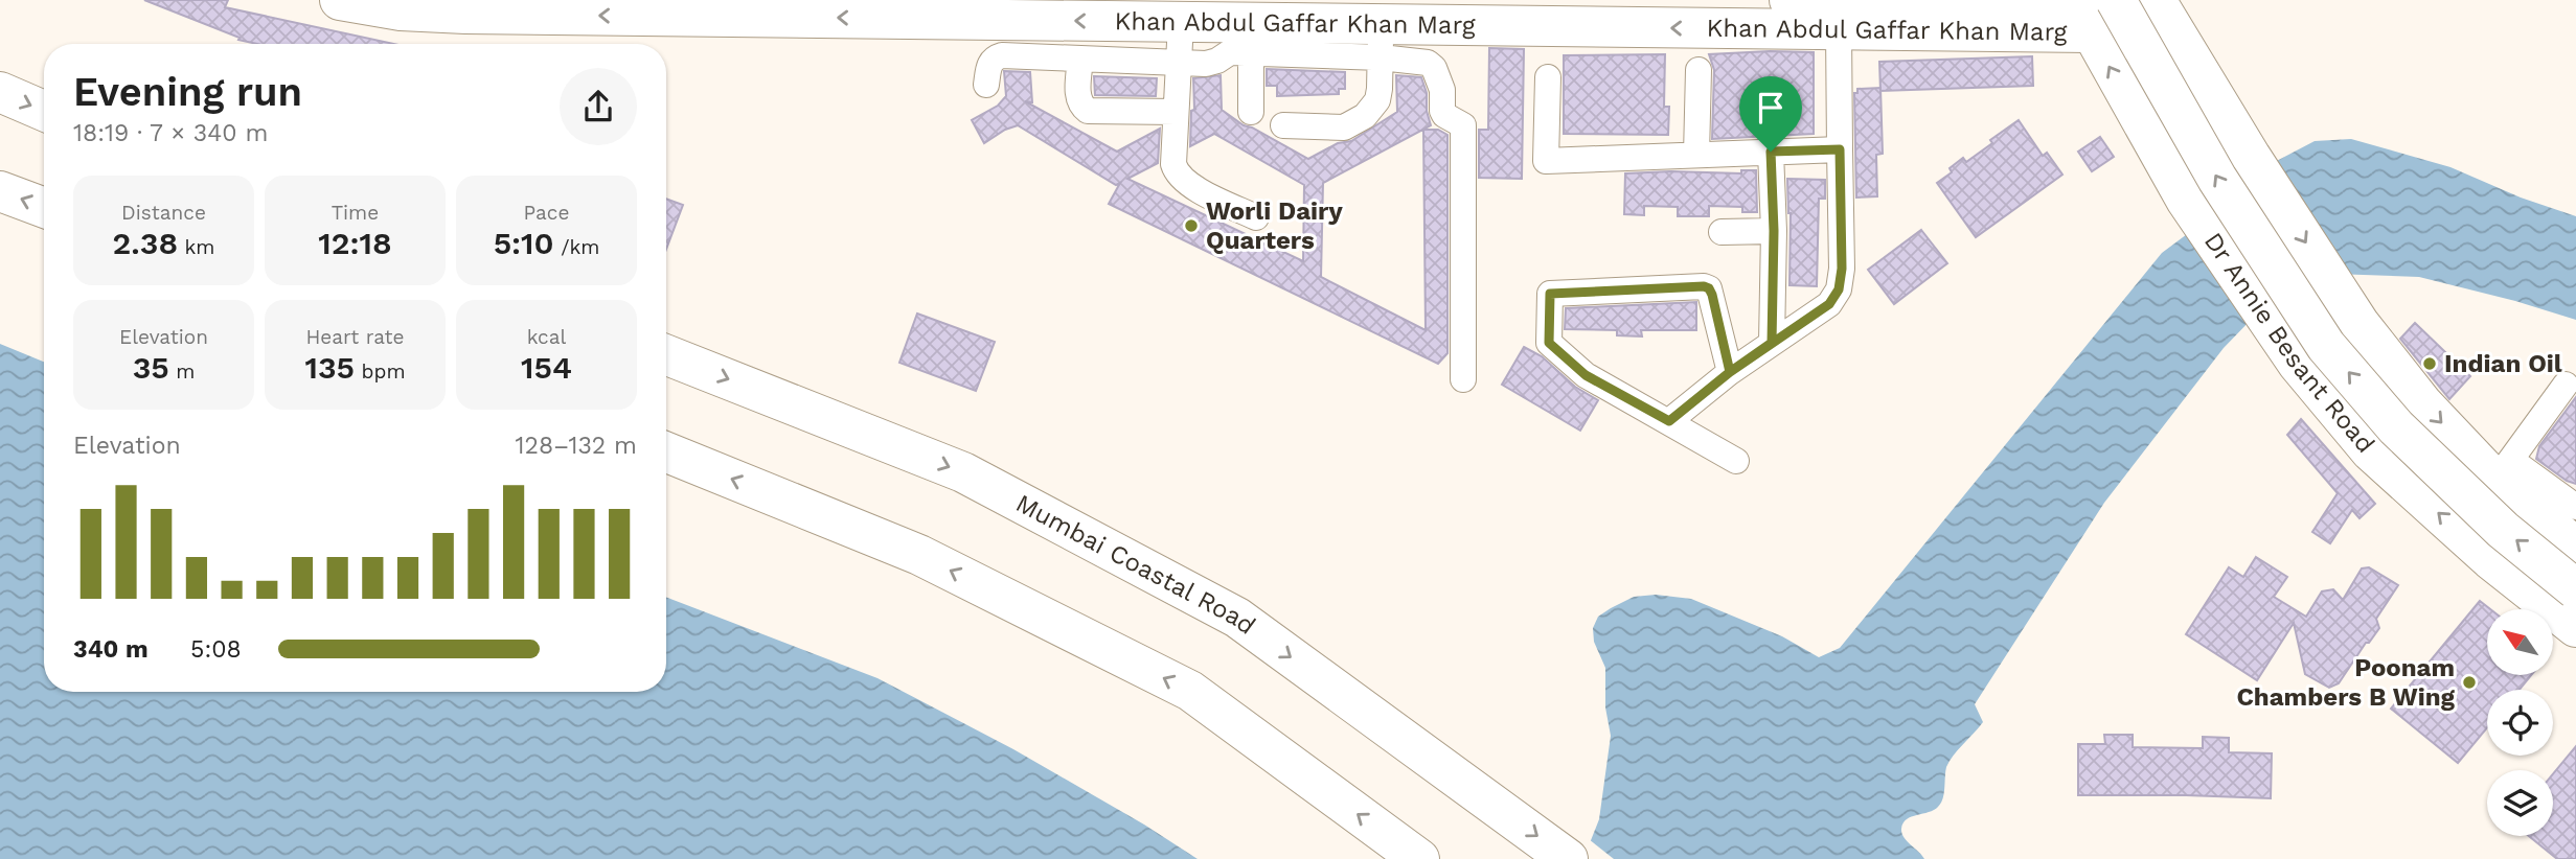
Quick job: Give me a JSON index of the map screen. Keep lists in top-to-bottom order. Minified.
{"streets":{"main road":["Khan Abdul Gaffar Khan Marg","Dr Annie Besant Road","Mumbai Coastal Road"]},"crossings":[["Khan Abdul Gaffar Khan Marg","Dr Annie Besant Road"]],"one_way":["Khan Abdul Gaffar Khan Marg"],"places":["Worli Dairy Quarters","Indian Oil","Poonam Chambers B Wing"],"north":"top left","page":{"heading":["Evening run","18:19 · 7 × 340 m"],"stats":[["Distance","2.38 km"],["Time","12:18"],["Pace","5:10 /km"],["Elevation","35 m"],["Heart rate","135 bpm"],["kcal","154"]],"chart":["Elevation","128–132 m"],"list":[{"name":"340 m","note":"5:08"}]}}
